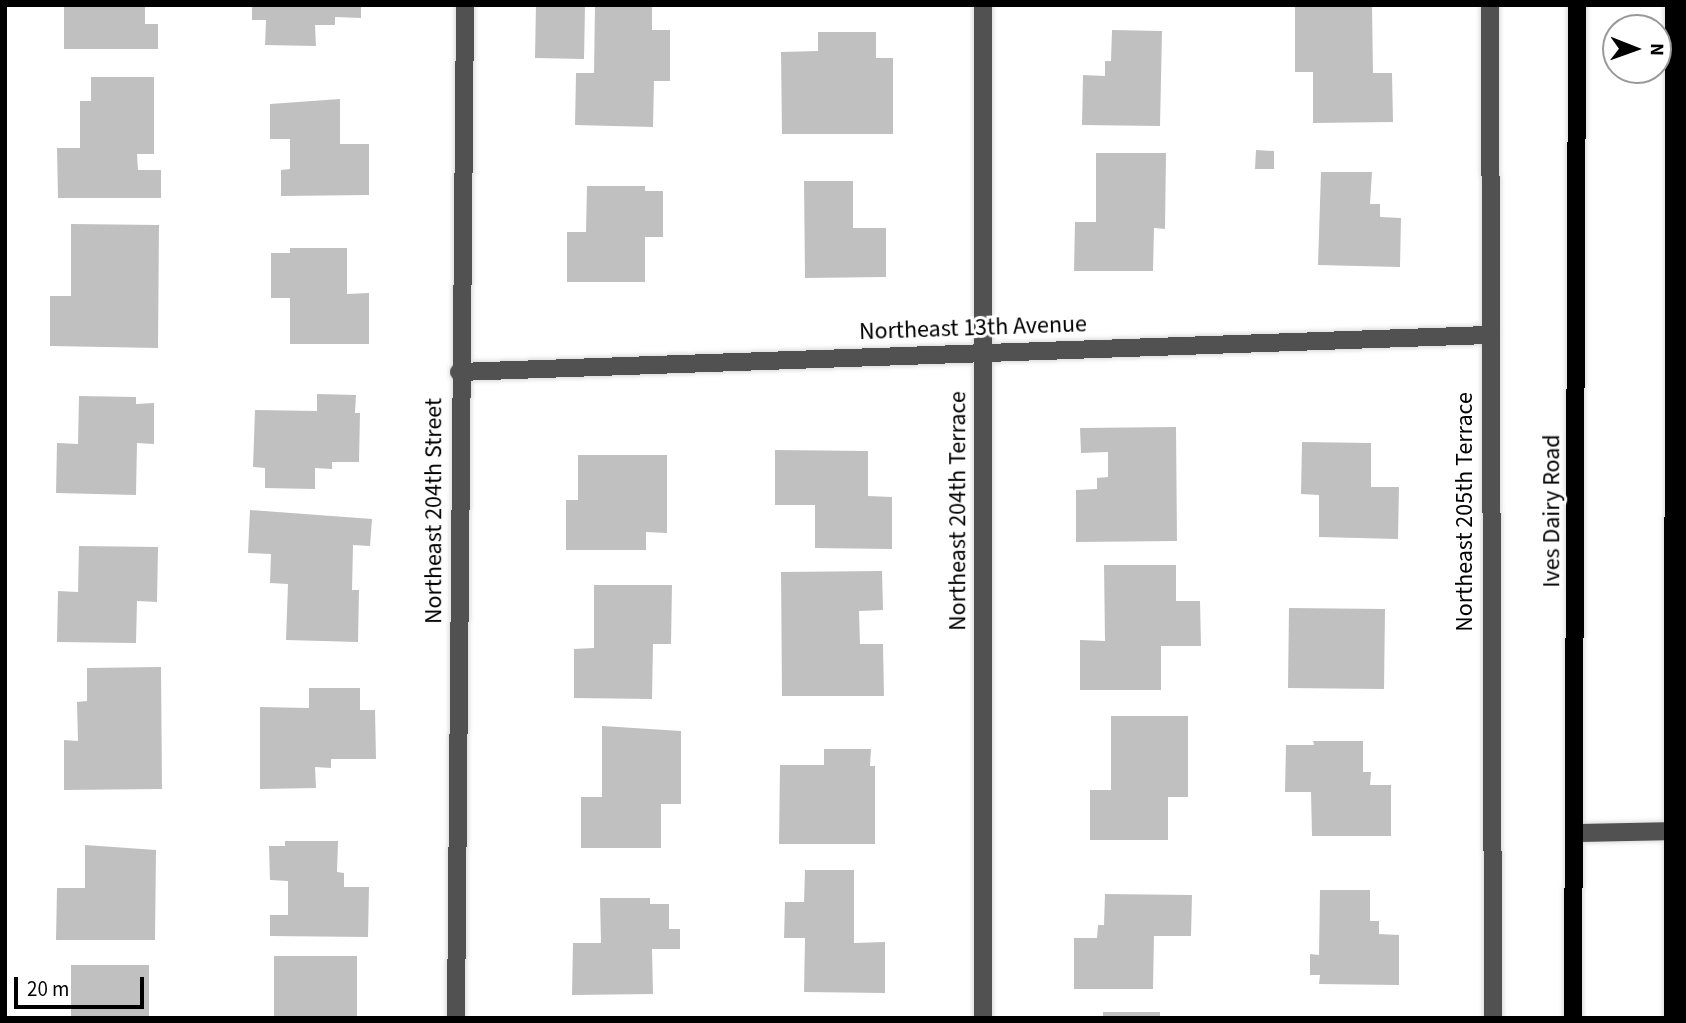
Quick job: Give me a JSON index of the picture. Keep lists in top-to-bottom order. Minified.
{"streets":{"main road":["Ives Dairy Road"],"street":["Northeast 13th Avenue","Northeast 204th Street","Northeast 204th Terrace","Northeast 205th Terrace"]},"crossings":[["Northeast 13th Avenue","Northeast 204th Street"],["Northeast 13th Avenue","Northeast 204th Terrace"],["Northeast 13th Avenue","Northeast 205th Terrace"]],"scale_bar":"20 m","north":"right"}
